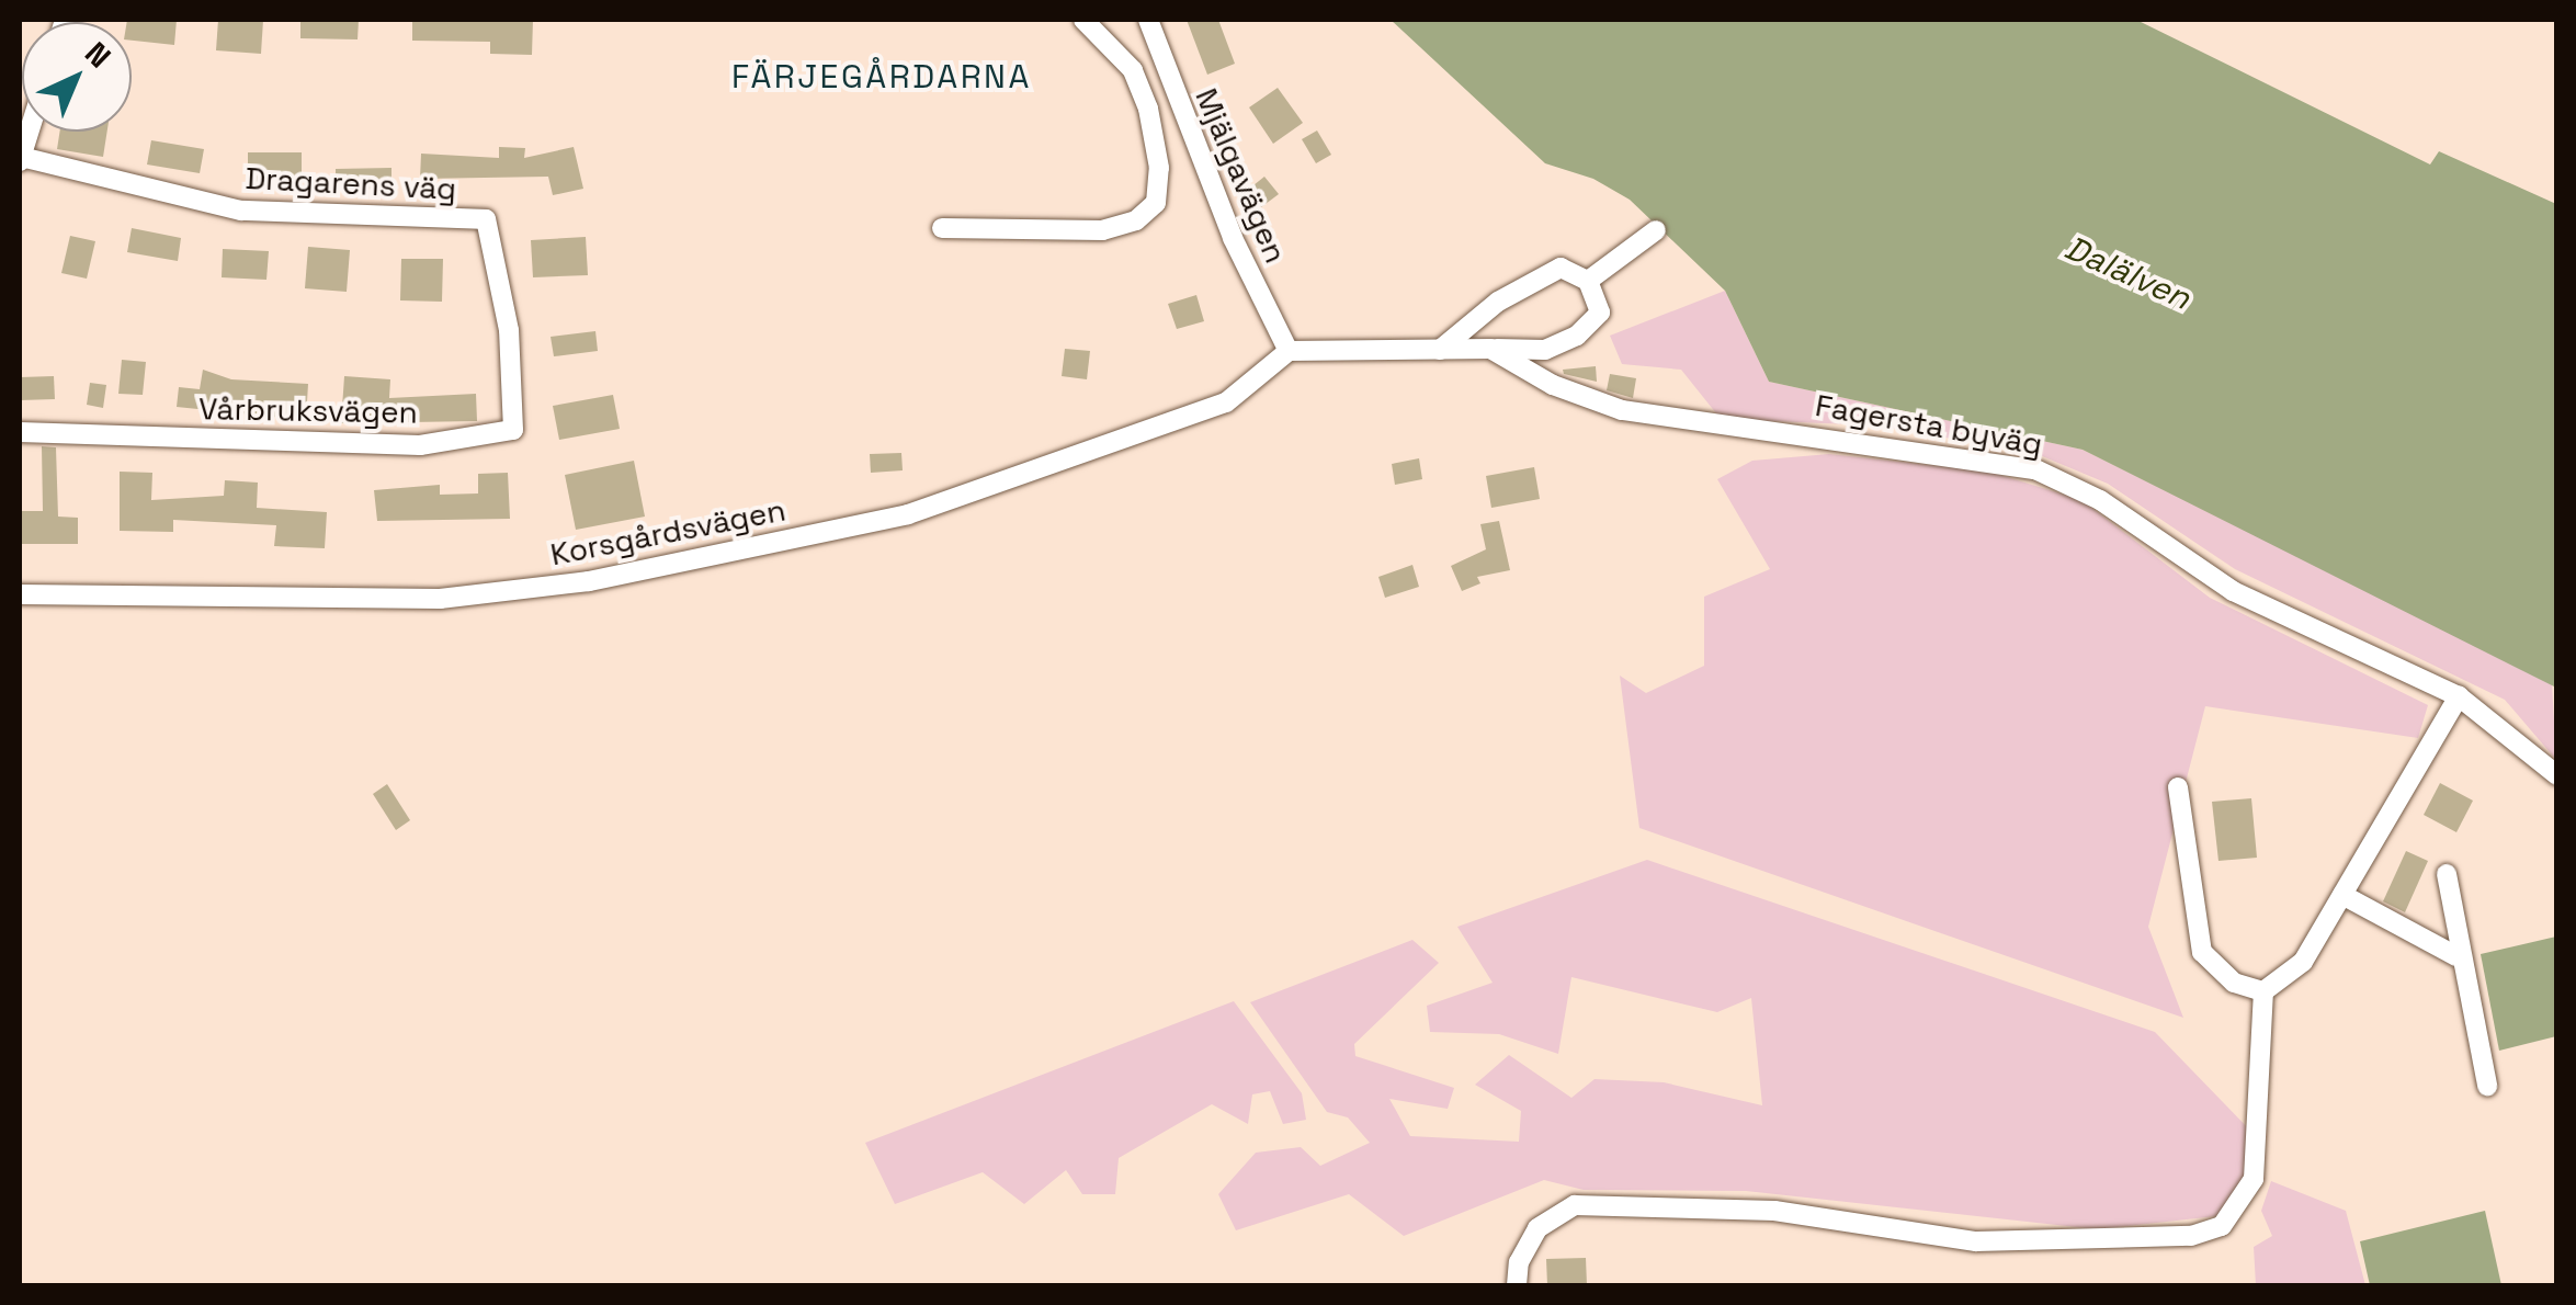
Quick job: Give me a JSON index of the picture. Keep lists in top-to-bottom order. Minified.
{"streets":{"street":["Mjälgavägen","Dragarens väg","Vårbruksvägen","Fagersta byväg","Korsgårdsvägen"]},"crossings":[["Mjälgavägen","Korsgårdsvägen"],["Dragarens väg","Vårbruksvägen"]],"districts":["FÄRJEGÅRDARNA"],"water":["Dalälven"],"north":"top right"}
